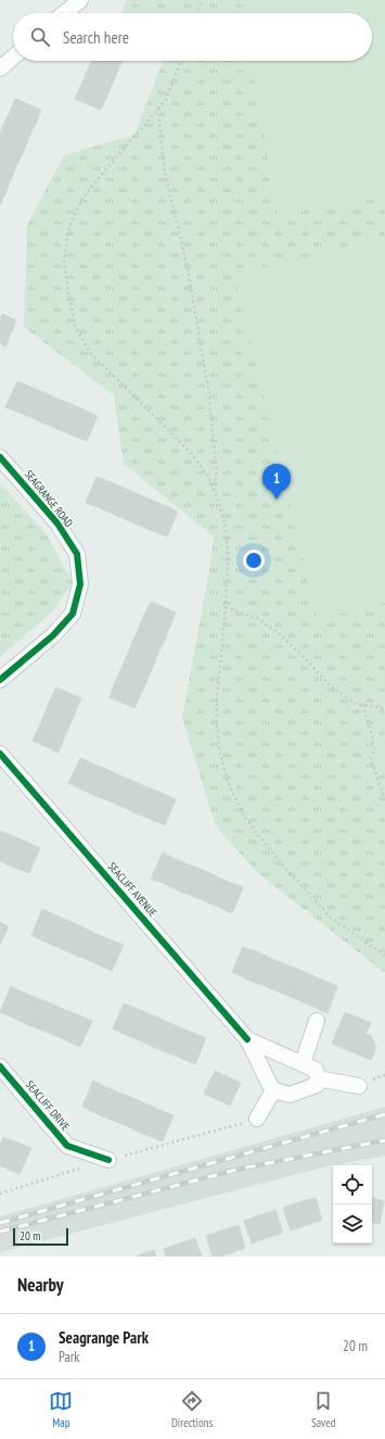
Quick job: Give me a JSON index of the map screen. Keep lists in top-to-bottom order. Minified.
{"streets":{"street":["SEAGRANGE ROAD","SEACLIFF AVENUE","SEACLIFF DRIVE"]},"scale_bar":"20 m","page":{"search":"Search here","pins":"1","scale":"20 m","heading":"Nearby","list":[{"mark":"1","name":"Seagrange Park","note":"Park","value":"20 m"}],"nav":["Map","Directions","Saved"]}}
